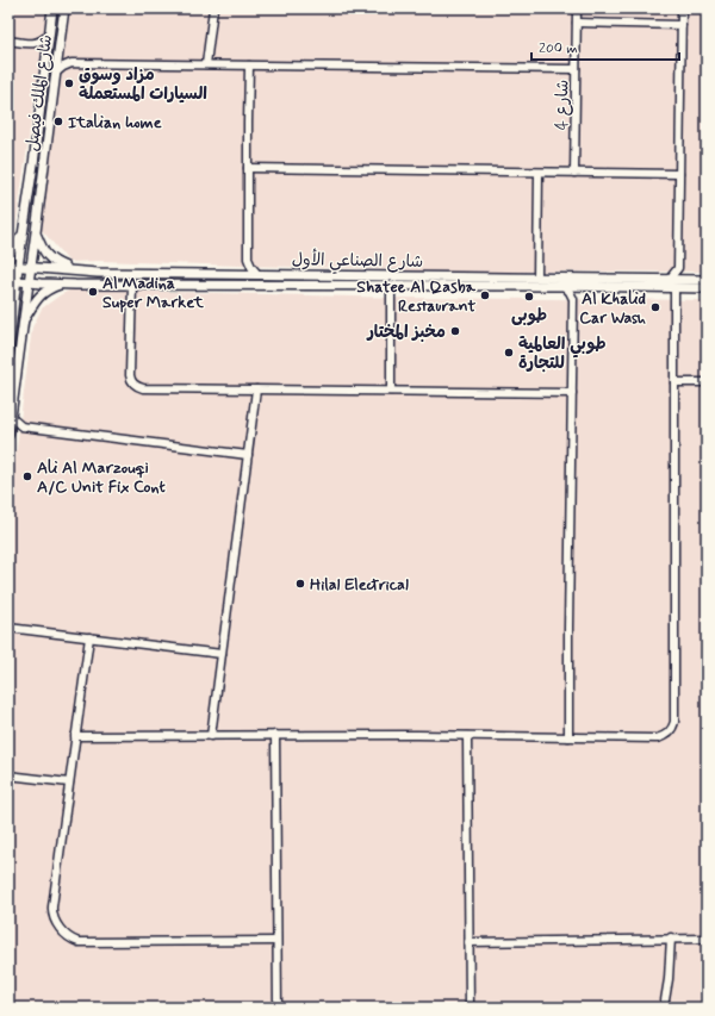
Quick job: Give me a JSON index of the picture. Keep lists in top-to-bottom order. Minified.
{"streets":{"main road":["شارع الملك فيصل","شارع الصناعي الأول"],"street":["شارع 4"]},"crossings":[["شارع الملك فيصل","شارع الصناعي الأول"]],"places":["مزاد وسوق السيارات المستعملة","Italian home","Al Madina Super Market","Shatee Al Qasba Restaurant","طوبى","Al Khalid Car Wash","مخبز المختار","طوبي العالمية للتجارة","Ali Al Marzouqi A/C Unit Fix Cont","Hilal Electrical"],"scale_bar":"200 m"}
